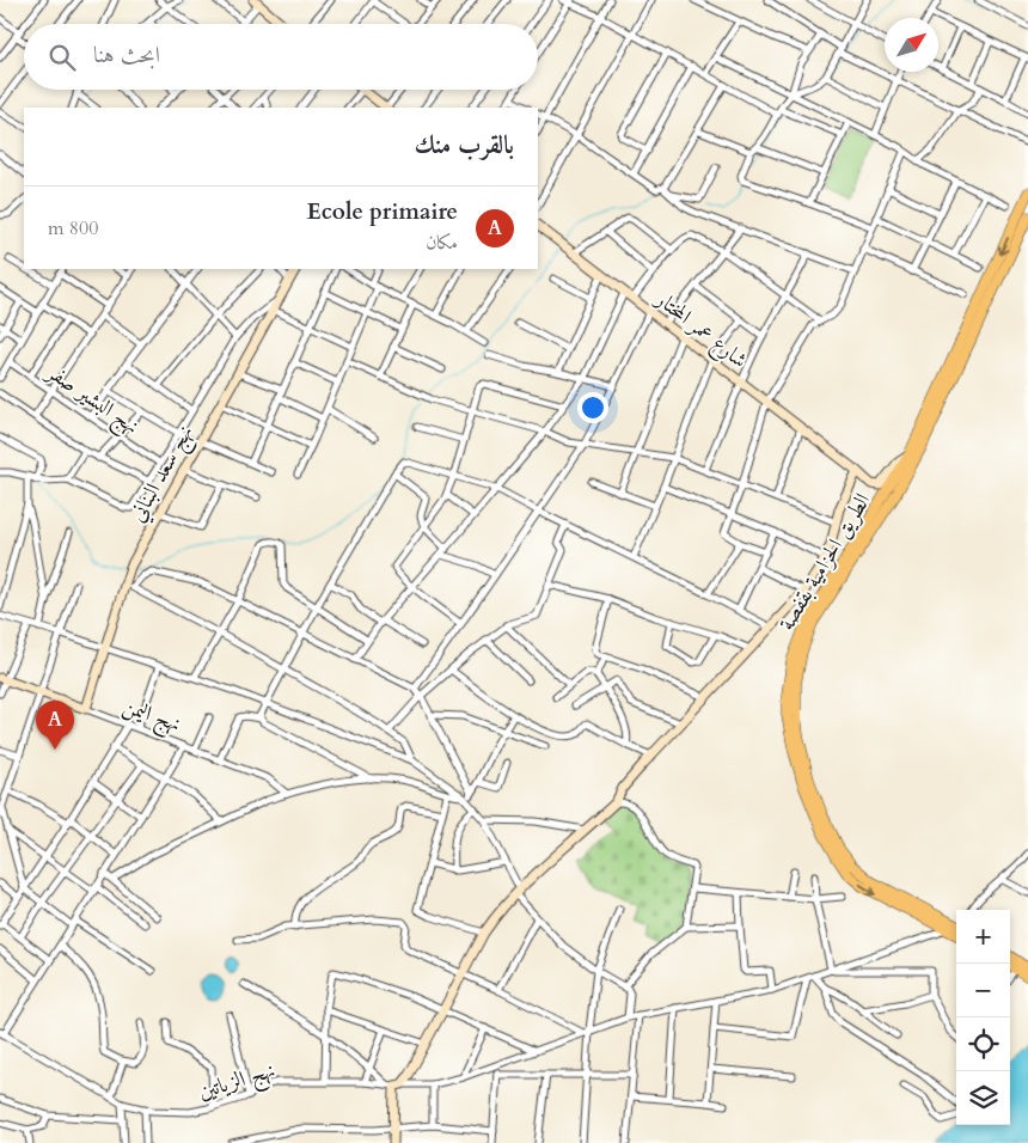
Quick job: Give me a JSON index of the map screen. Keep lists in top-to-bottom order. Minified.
{"streets":{"main road":["الطريق الحزامية بقفصة"],"street":["شارع عمر المختار","نهج البشير صفر","نهج سعد البناني","نهج اليمن","نهج الزياتين"]},"crossings":[["شارع عمر المختار","الطريق الحزامية بقفصة"],["نهج سعد البناني","نهج اليمن"],["الطريق الحزامية بقفصة","نهج الزياتين"]],"one_way":["الطريق الحزامية بقفصة"],"north":"top right","page":{"search":"ابحث هنا","heading":"بالقرب منك","list":[{"mark":"A","name":"Ecole primaire","note":"مكان","value":"800 m"}],"pins":"A","map_buttons":["+","−"]}}
